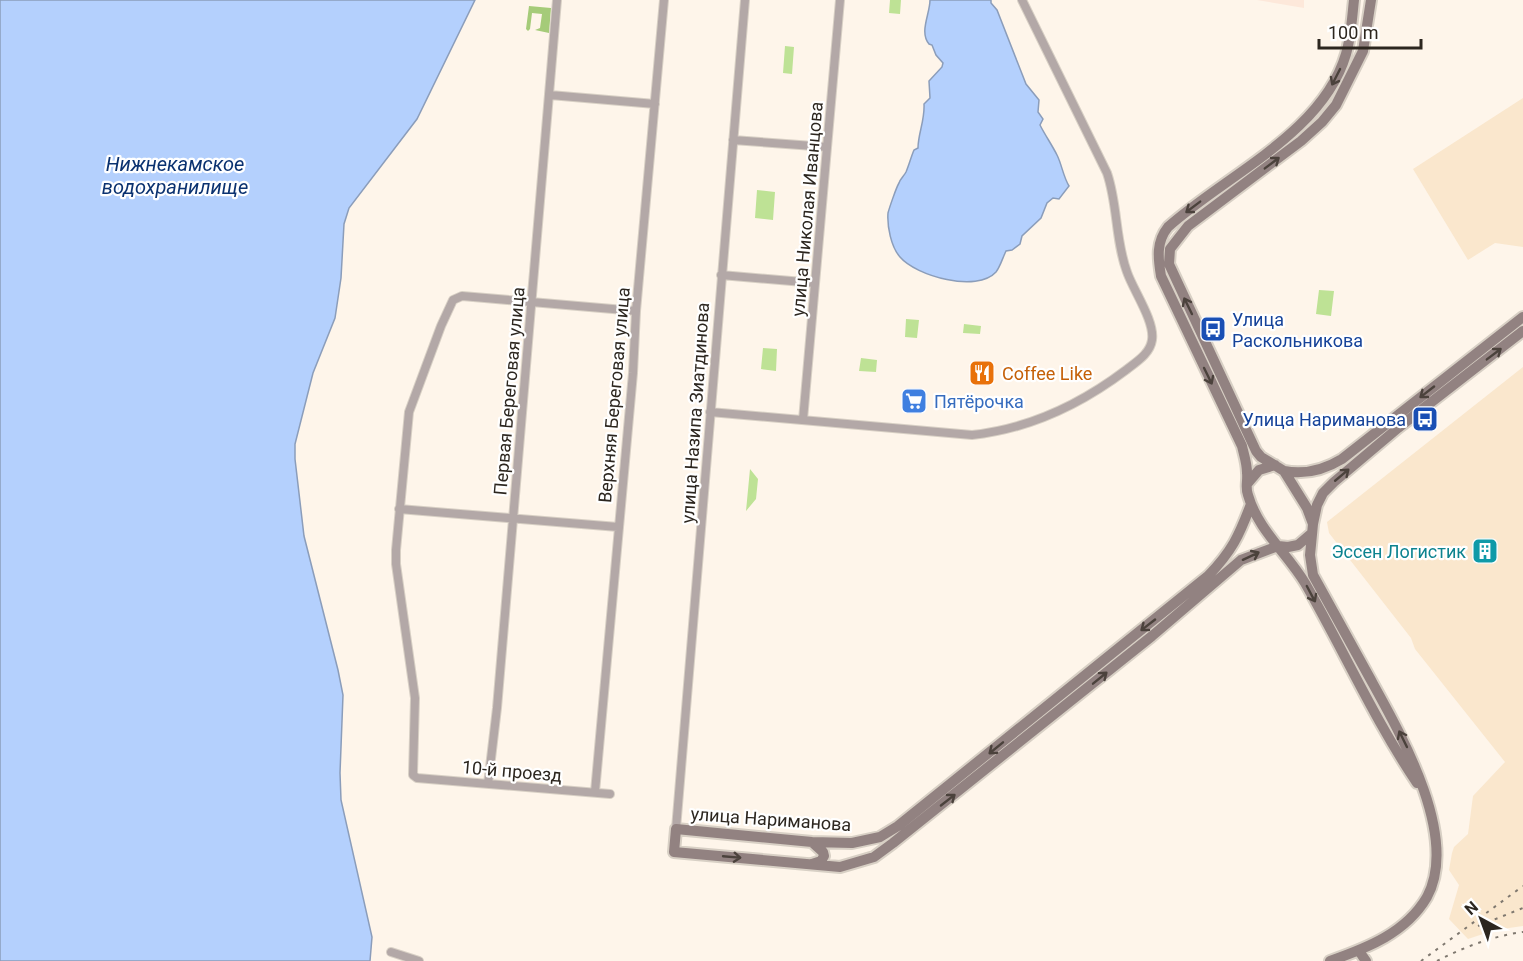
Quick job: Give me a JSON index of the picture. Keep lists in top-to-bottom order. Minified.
{"streets":{"main road":["улица Нариманова"],"street":["улица Николая Иванцова","Первая Береговая улица","Верхняя Береговая улица","улица Назипа Зиатдинова","10-й проезд"]},"crossings":[["Первая Береговая улица","10-й проезд"],["Верхняя Береговая улица","10-й проезд"],["улица Назипа Зиатдинова","улица Нариманова"]],"water":["Нижнекамское водохранилище"],"places":{"bus stop":["Улица Раскольникова","Улица Нариманова"],"restaurant":["Coffee Like"],"supermarket":["Пятёрочка"],"building":["Эссен Логистик"]},"scale_bar":"100 m","north":"top left"}
